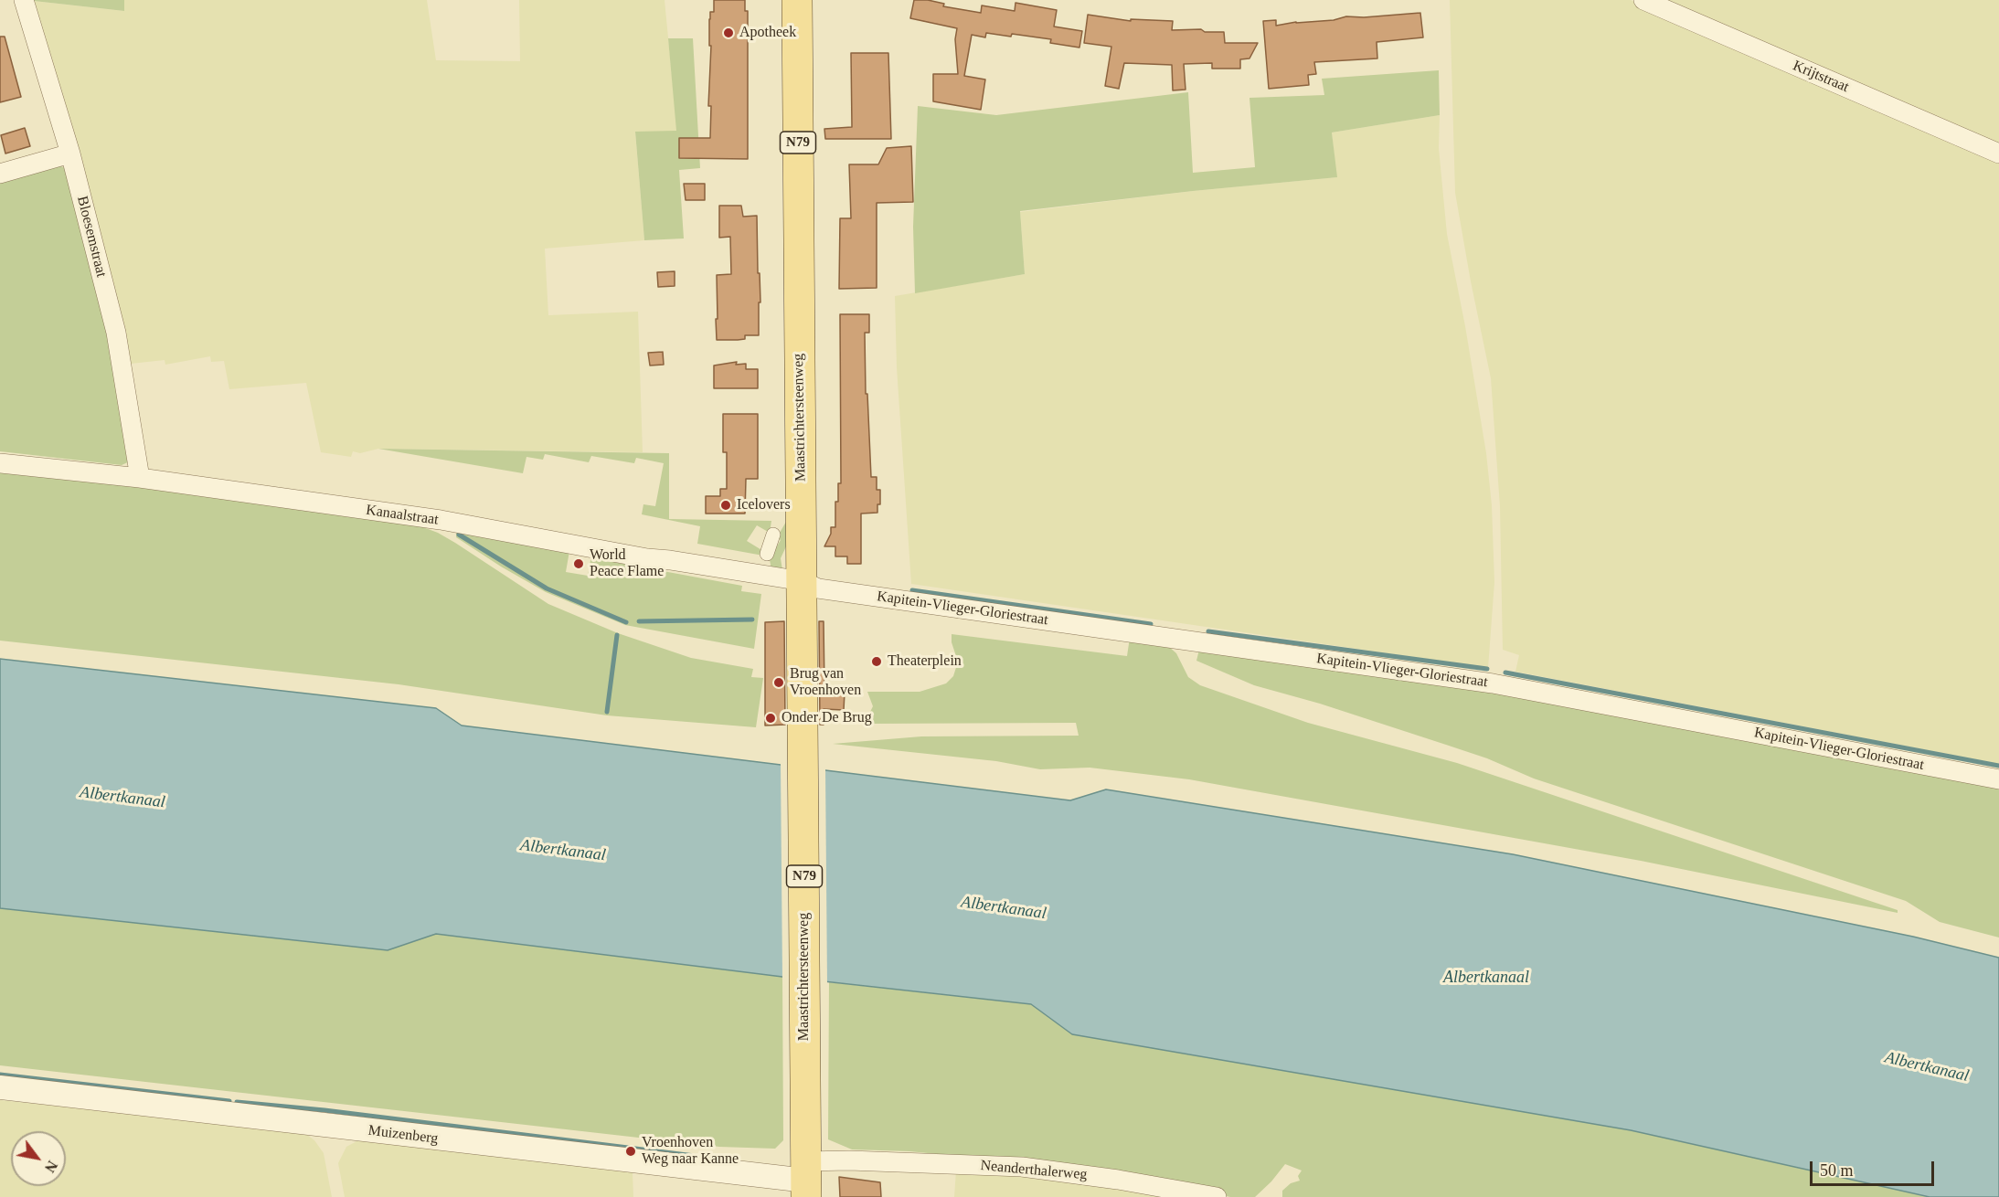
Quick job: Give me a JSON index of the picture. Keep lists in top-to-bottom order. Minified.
{"streets":{"main road":["N79","Maastrichtersteenweg"],"street":["Krijtstraat","Bloesemstraat","Kanaalstraat","Kapitein-Vlieger-Gloriestraat","Muizenberg","Neanderthalerweg"]},"crossings":[["Bloesemstraat","Kanaalstraat"],["Maastrichtersteenweg","Kanaalstraat"],["Maastrichtersteenweg","Kapitein-Vlieger-Gloriestraat"],["Maastrichtersteenweg","Muizenberg"],["Maastrichtersteenweg","Neanderthalerweg"],["Kanaalstraat","Kapitein-Vlieger-Gloriestraat"],["Muizenberg","Neanderthalerweg"]],"water":["Albertkanaal"],"places":["Apotheek","Icelovers","World Peace Flame","Theaterplein","Brug van Vroenhoven","Onder De Brug","Vroenhoven Weg naar Kanne"],"scale_bar":"50 m","north":"bottom right"}
